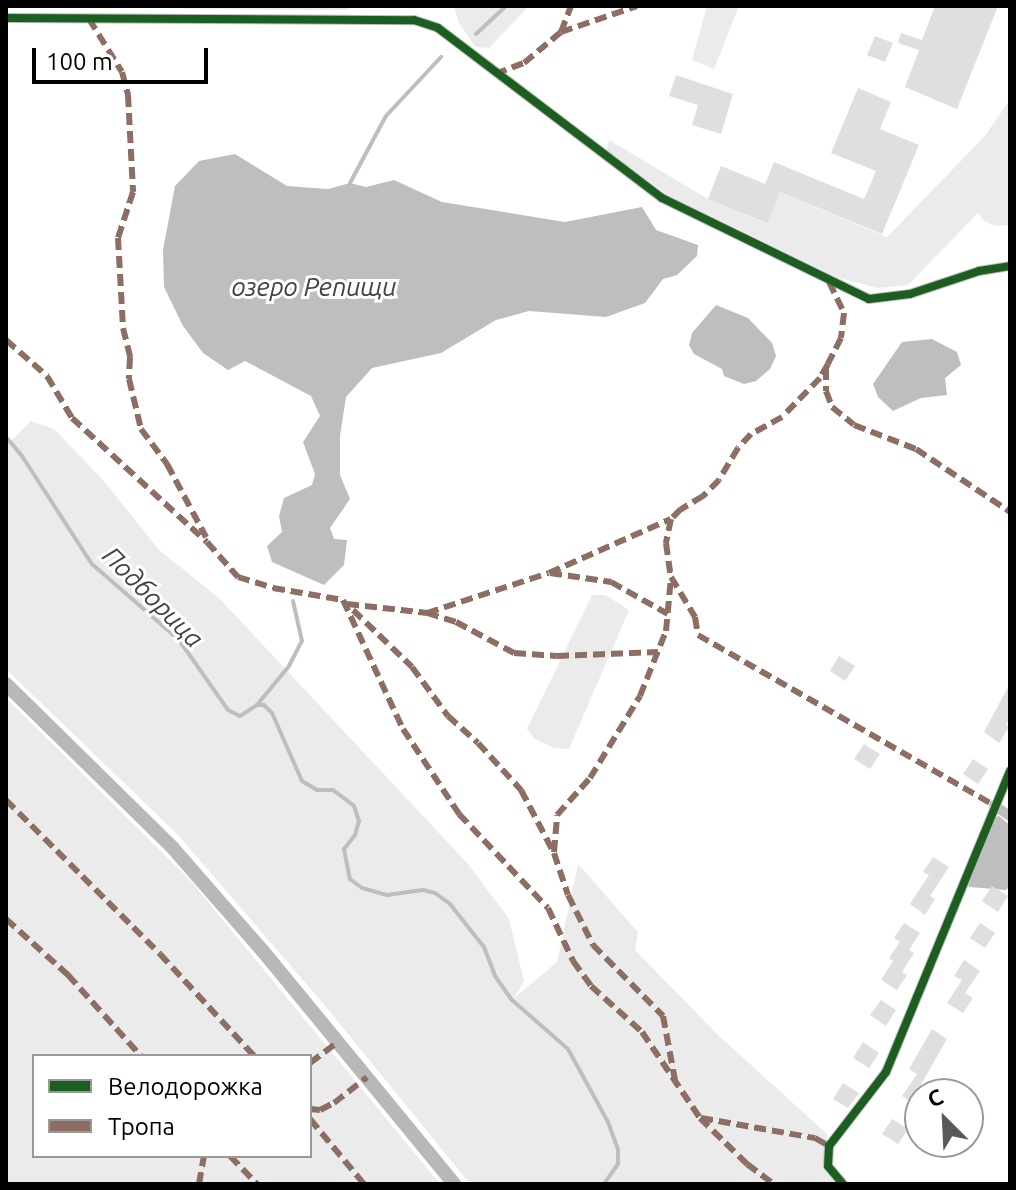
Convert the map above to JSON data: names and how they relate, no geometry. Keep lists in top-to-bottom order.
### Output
{
  "water": ["озеро Репищи", "Подборица"],
  "legend": ["Велодорожка", "Тропа"],
  "scale_bar": "100 m",
  "north": "top left"
}
